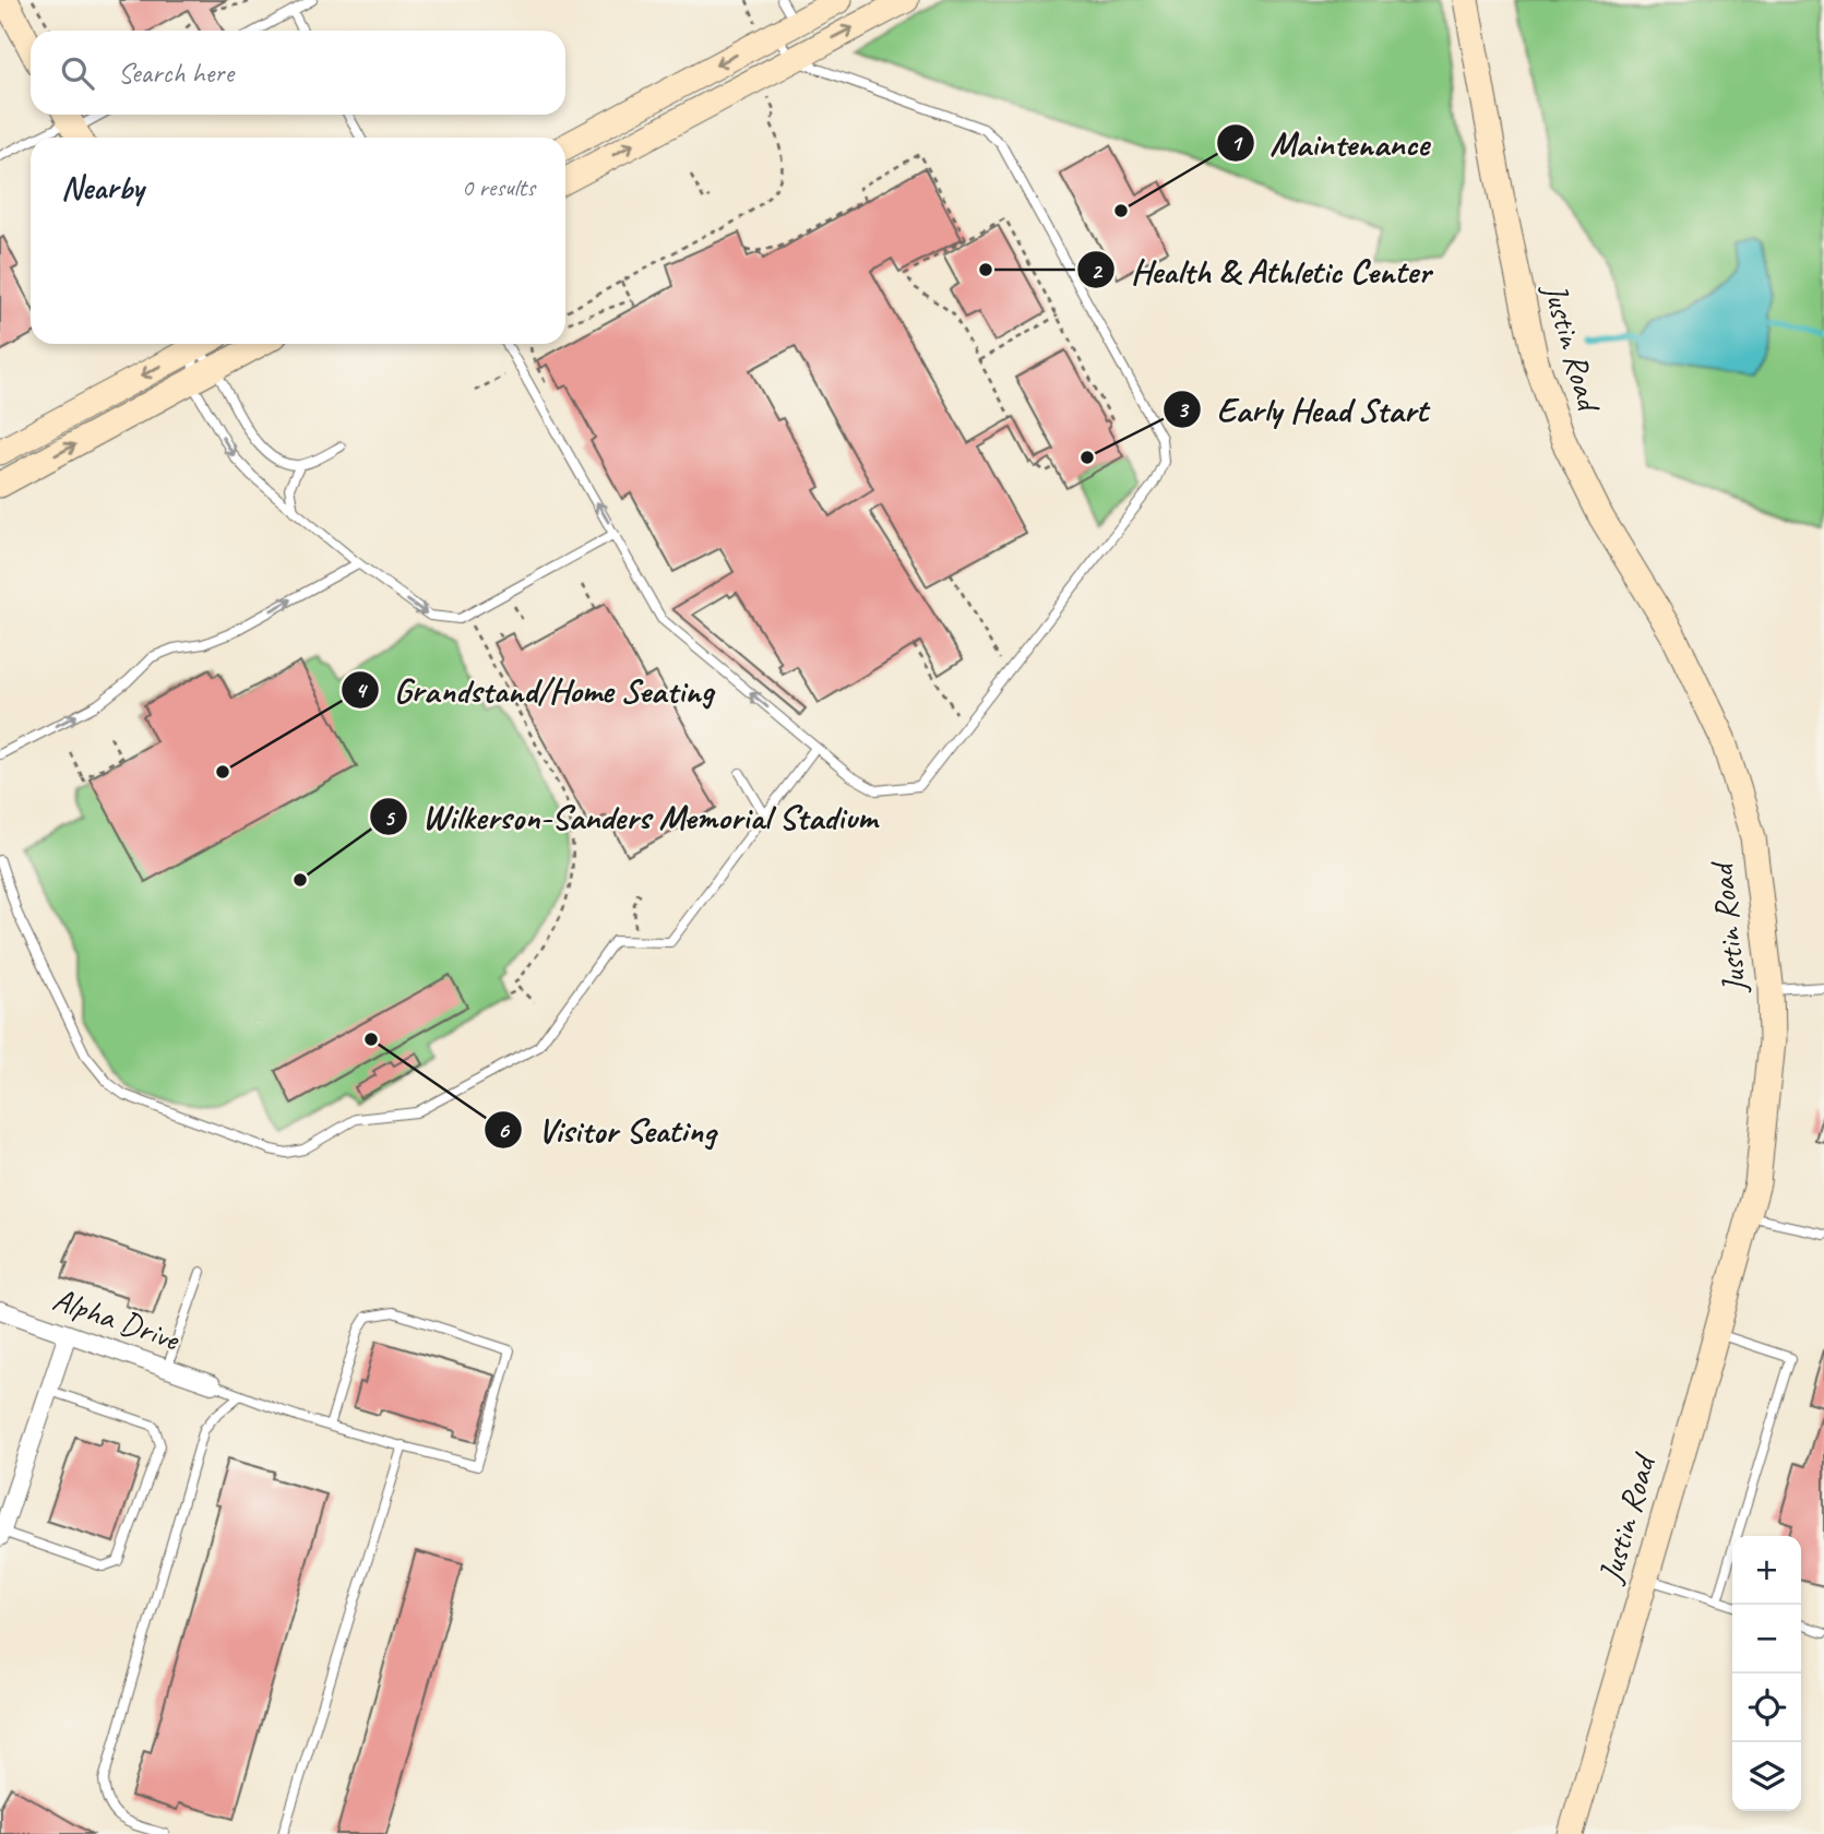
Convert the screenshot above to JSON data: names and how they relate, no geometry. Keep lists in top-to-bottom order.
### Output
{
  "streets": {
    "street": ["Justin Road", "Alpha Drive"]
  },
  "places": [
    "Maintenance",
    "Health & Athletic Center",
    "Early Head Start",
    "Grandstand/Home Seating",
    "Wilkerson-Sanders Memorial Stadium",
    "Visitor Seating"
  ],
  "page": {
    "search": "Search here",
    "heading": ["Nearby", "0 results"],
    "map_buttons": ["+", "−"]
  }
}
